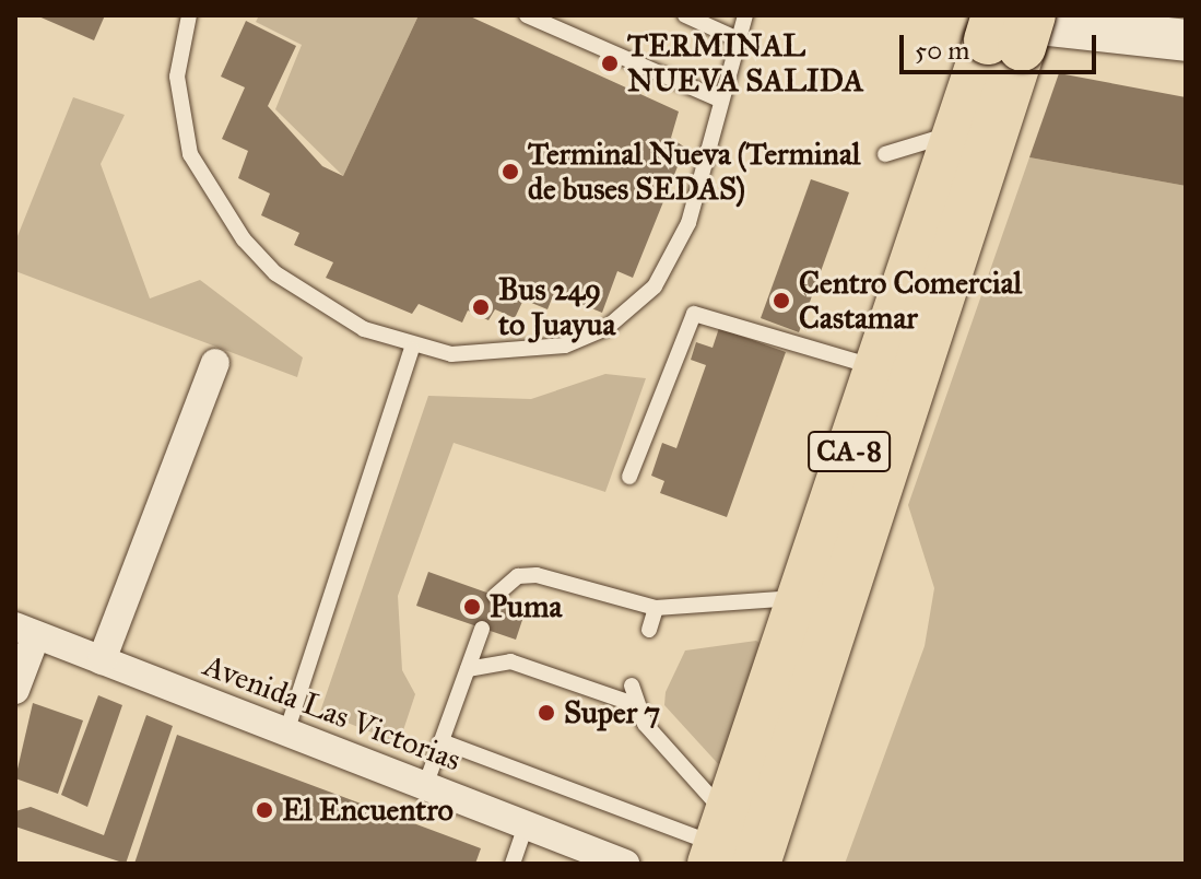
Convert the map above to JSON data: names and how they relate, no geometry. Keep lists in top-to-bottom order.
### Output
{
  "streets": {
    "highway": ["CA-8"],
    "street": ["Avenida Las Victorias"]
  },
  "places": [
    "TERMINAL NUEVA SALIDA",
    "Terminal Nueva (Terminal de buses SEDAS)",
    "Centro Comercial Castamar",
    "Bus 249 to Juayua",
    "Puma",
    "Super 7",
    "El Encuentro"
  ],
  "scale_bar": "50 m"
}
